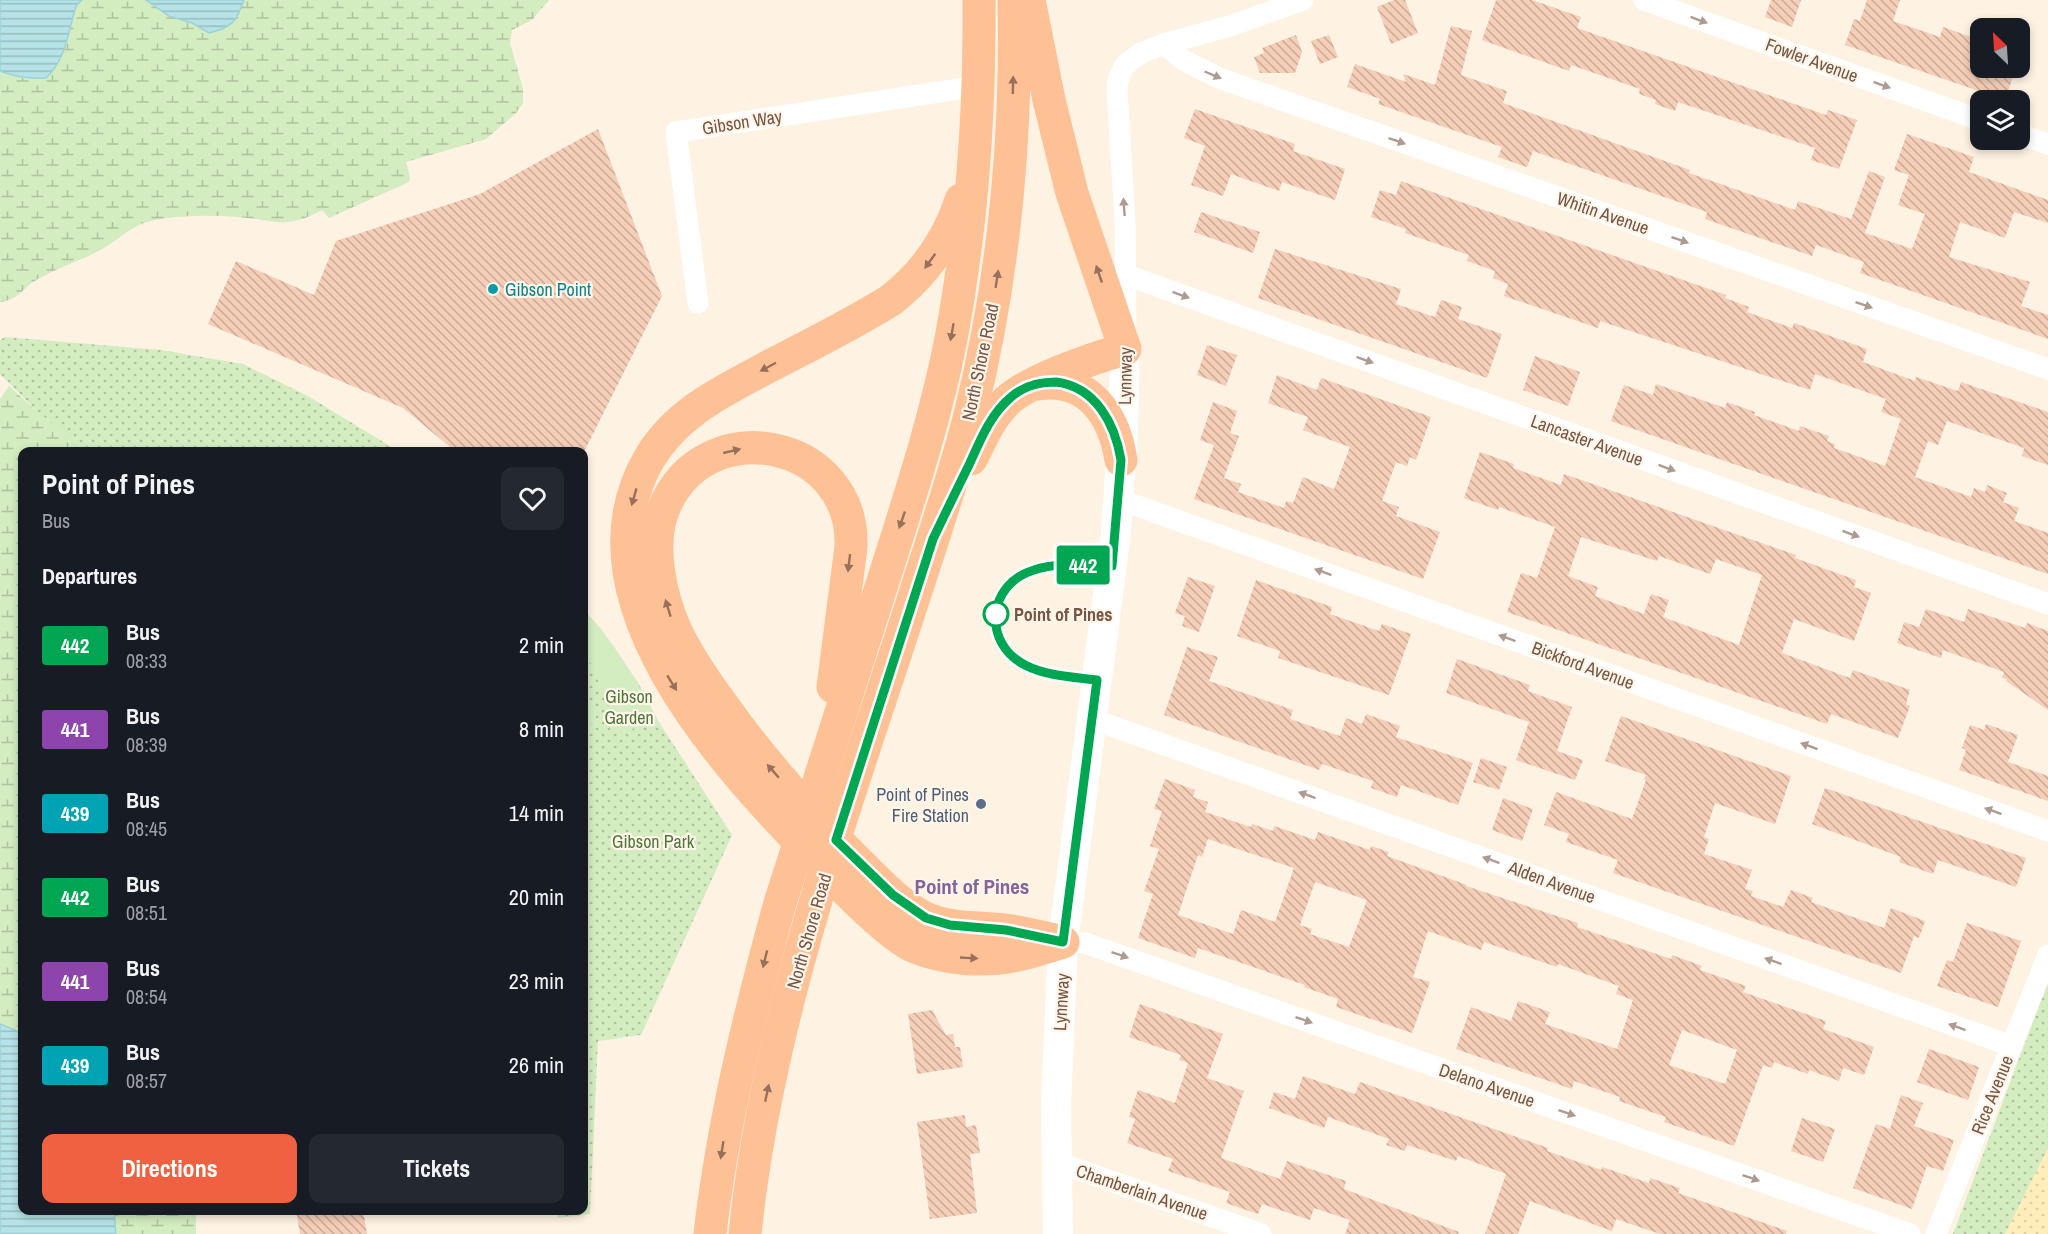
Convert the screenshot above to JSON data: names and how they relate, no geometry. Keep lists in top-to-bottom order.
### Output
{
  "streets": {
    "highway": ["North Shore Road"],
    "main road": ["Lynnway"],
    "street": [
      "Fowler Avenue",
      "Gibson Way",
      "Whitin Avenue",
      "Lancaster Avenue",
      "Bickford Avenue",
      "Alden Avenue",
      "Delano Avenue",
      "Rice Avenue",
      "Chamberlain Avenue"
    ]
  },
  "crossings": [
    ["Gibson Way", "North Shore Road"],
    ["Whitin Avenue", "Lynnway"],
    ["Lynnway", "Lancaster Avenue"],
    ["Lynnway", "Bickford Avenue"],
    ["Lynnway", "Alden Avenue"],
    ["Lynnway", "Delano Avenue"],
    ["Lynnway", "Chamberlain Avenue"],
    ["Alden Avenue", "Rice Avenue"]
  ],
  "one_way": [
    "Fowler Avenue",
    "Whitin Avenue",
    "Lancaster Avenue",
    "Bickford Avenue",
    "Alden Avenue",
    "Delano Avenue"
  ],
  "districts": ["Point of Pines"],
  "parks": ["Gibson Garden", "Gibson Park"],
  "places": ["Gibson Point", "Point of Pines", "Point of Pines Fire Station"],
  "lines": ["bus line 442"],
  "north": "top left",
  "page": {
    "on_map": "442",
    "heading": [
      ["Point of Pines", "Bus"],
      "Departures"
    ],
    "list": [
      {
        "mark": "442",
        "name": "Bus",
        "note": "08:33",
        "value": "2 min"
      },
      {
        "mark": "441",
        "name": "Bus",
        "note": "08:39",
        "value": "8 min"
      },
      {
        "mark": "439",
        "name": "Bus",
        "note": "08:45",
        "value": "14 min"
      },
      {
        "mark": "442",
        "name": "Bus",
        "note": "08:51",
        "value": "20 min"
      },
      {
        "mark": "441",
        "name": "Bus",
        "note": "08:54",
        "value": "23 min"
      },
      {
        "mark": "439",
        "name": "Bus",
        "note": "08:57",
        "value": "26 min"
      }
    ],
    "buttons": ["Directions", "Tickets"]
  }
}
